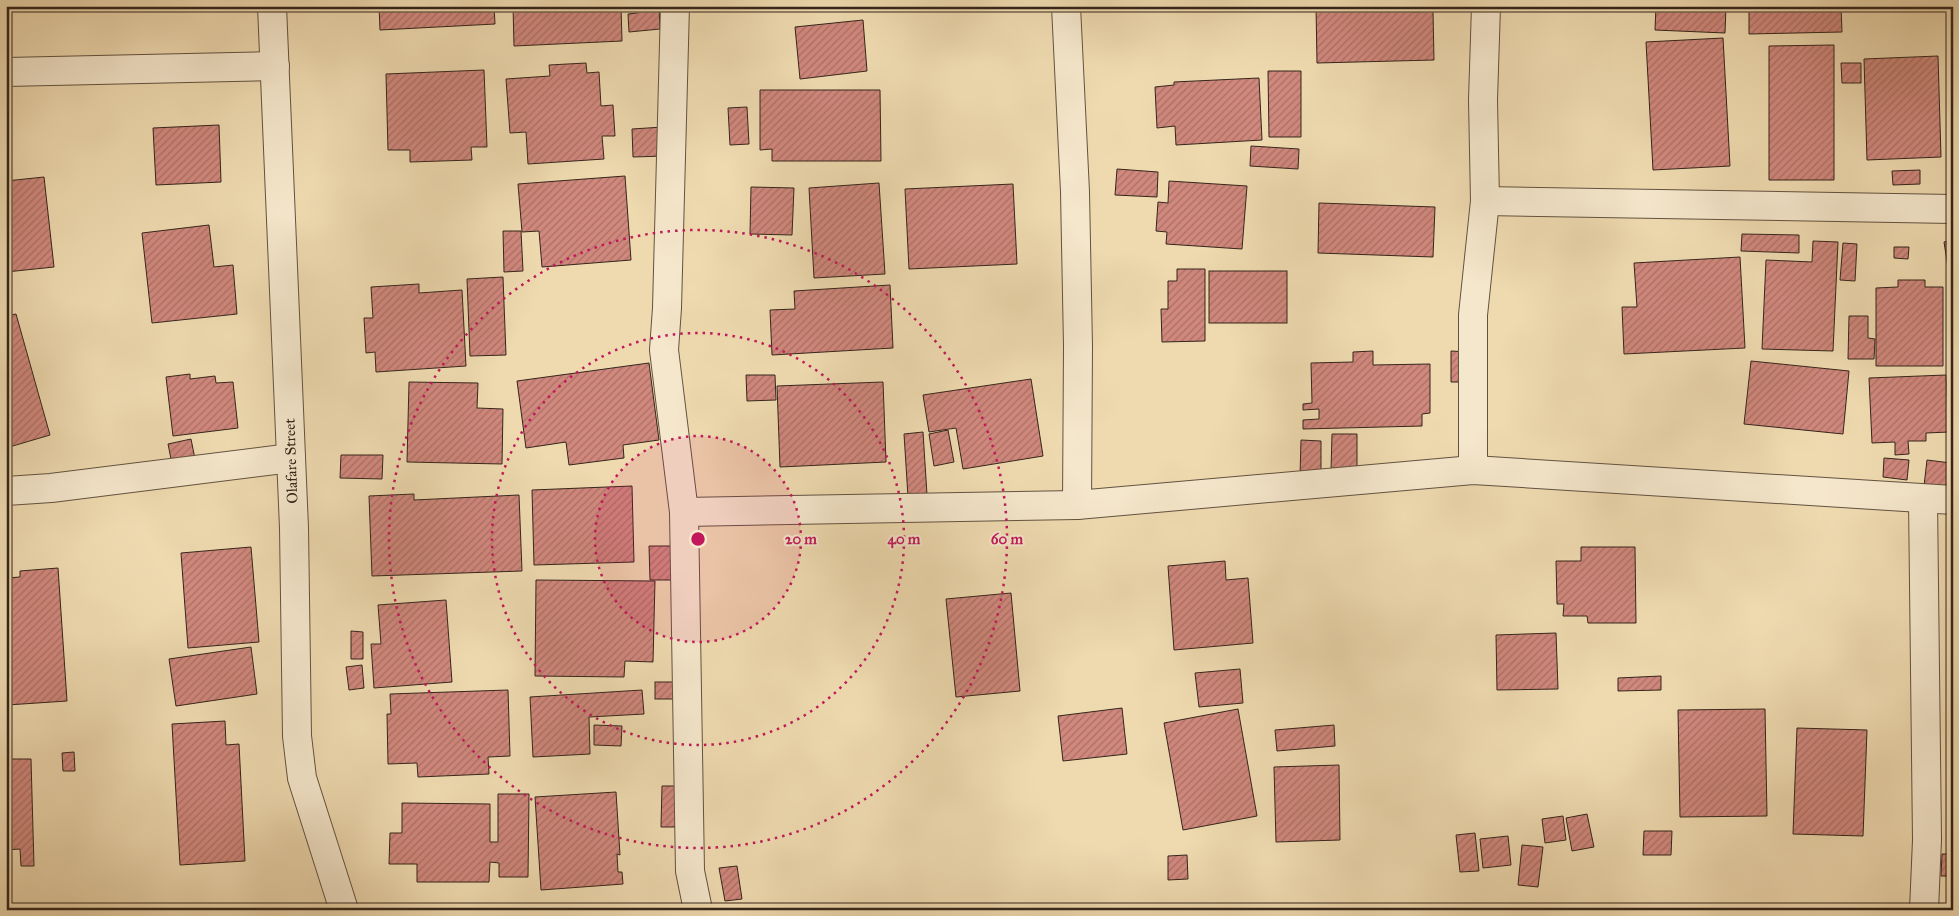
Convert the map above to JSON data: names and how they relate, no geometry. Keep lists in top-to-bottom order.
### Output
{
  "streets": {
    "street": ["Olafare Street"]
  },
  "rings": ["20 m", "40 m", "60 m"]
}
